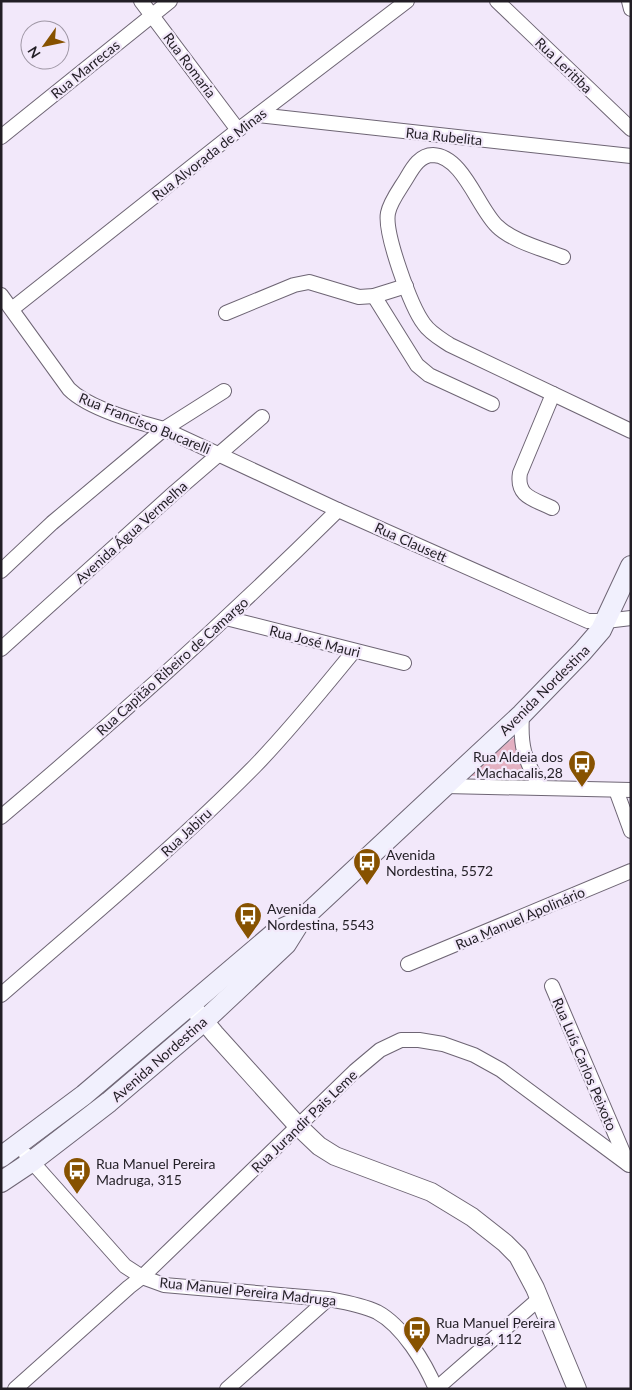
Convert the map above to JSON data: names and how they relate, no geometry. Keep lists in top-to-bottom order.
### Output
{
  "streets": {
    "main road": ["Avenida Nordestina"],
    "street": [
      "Rua Romaria",
      "Rua Leritiba",
      "Rua Marrecas",
      "Rua Rubelita",
      "Rua Alvorada de Minas",
      "Rua Francisco Bucarelli",
      "Avenida Água Vermelha",
      "Rua Clausett",
      "Rua José Mauri",
      "Rua Capitão Ribeiro de Camargo",
      "Rua Jabiru",
      "Rua Manuel Apolinário",
      "Rua Luís Carlos Peixoto",
      "Rua Jurandir Pais Leme",
      "Rua Manuel Pereira Madruga"
    ]
  },
  "crossings": [
    ["Rua Romaria", "Rua Marrecas"],
    ["Rua Romaria", "Rua Alvorada de Minas"],
    ["Rua Rubelita", "Rua Alvorada de Minas"],
    ["Rua Alvorada de Minas", "Rua Francisco Bucarelli"],
    ["Rua Francisco Bucarelli", "Avenida Água Vermelha"],
    ["Rua Francisco Bucarelli", "Rua Clausett"],
    ["Avenida Água Vermelha", "Rua Clausett"],
    ["Rua Clausett", "Rua Capitão Ribeiro de Camargo"],
    ["Rua Clausett", "Avenida Nordestina"],
    ["Rua José Mauri", "Rua Capitão Ribeiro de Camargo"],
    ["Rua José Mauri", "Rua Jabiru"],
    ["Avenida Nordestina", "Rua Manuel Pereira Madruga"],
    ["Rua Luís Carlos Peixoto", "Rua Jurandir Pais Leme"],
    ["Rua Jurandir Pais Leme", "Rua Manuel Pereira Madruga"]
  ],
  "places": {
    "bus stop": [
      "Rua Aldeia dos Machacalis,28",
      "Avenida Nordestina, 5572",
      "Avenida Nordestina, 5543",
      "Rua Manuel Pereira Madruga, 315",
      "Rua Manuel Pereira Madruga, 112"
    ]
  },
  "north": "bottom left"
}
